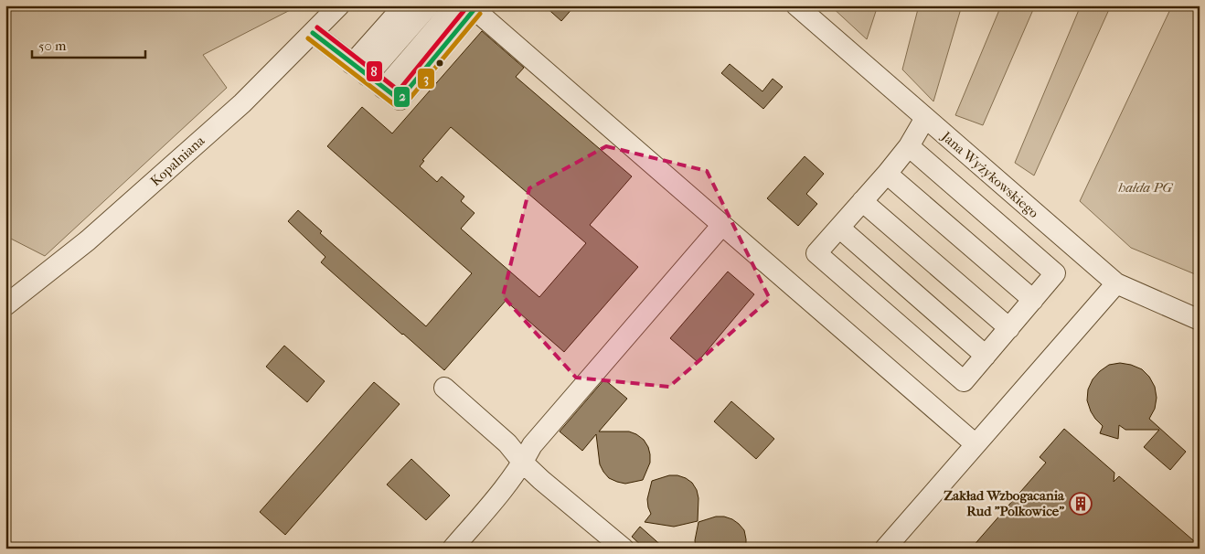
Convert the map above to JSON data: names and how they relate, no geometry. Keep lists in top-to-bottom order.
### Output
{
  "streets": {
    "street": ["Kopalniana", "Jana Wyżykowskiego"]
  },
  "parks": ["hałda PG"],
  "places": {
    "building": ["Zakład Wzbogacania Rud \"Polkowice\""]
  },
  "lines": ["transit line 8", "transit line 2", "transit line 3"],
  "scale_bar": "50 m"
}
